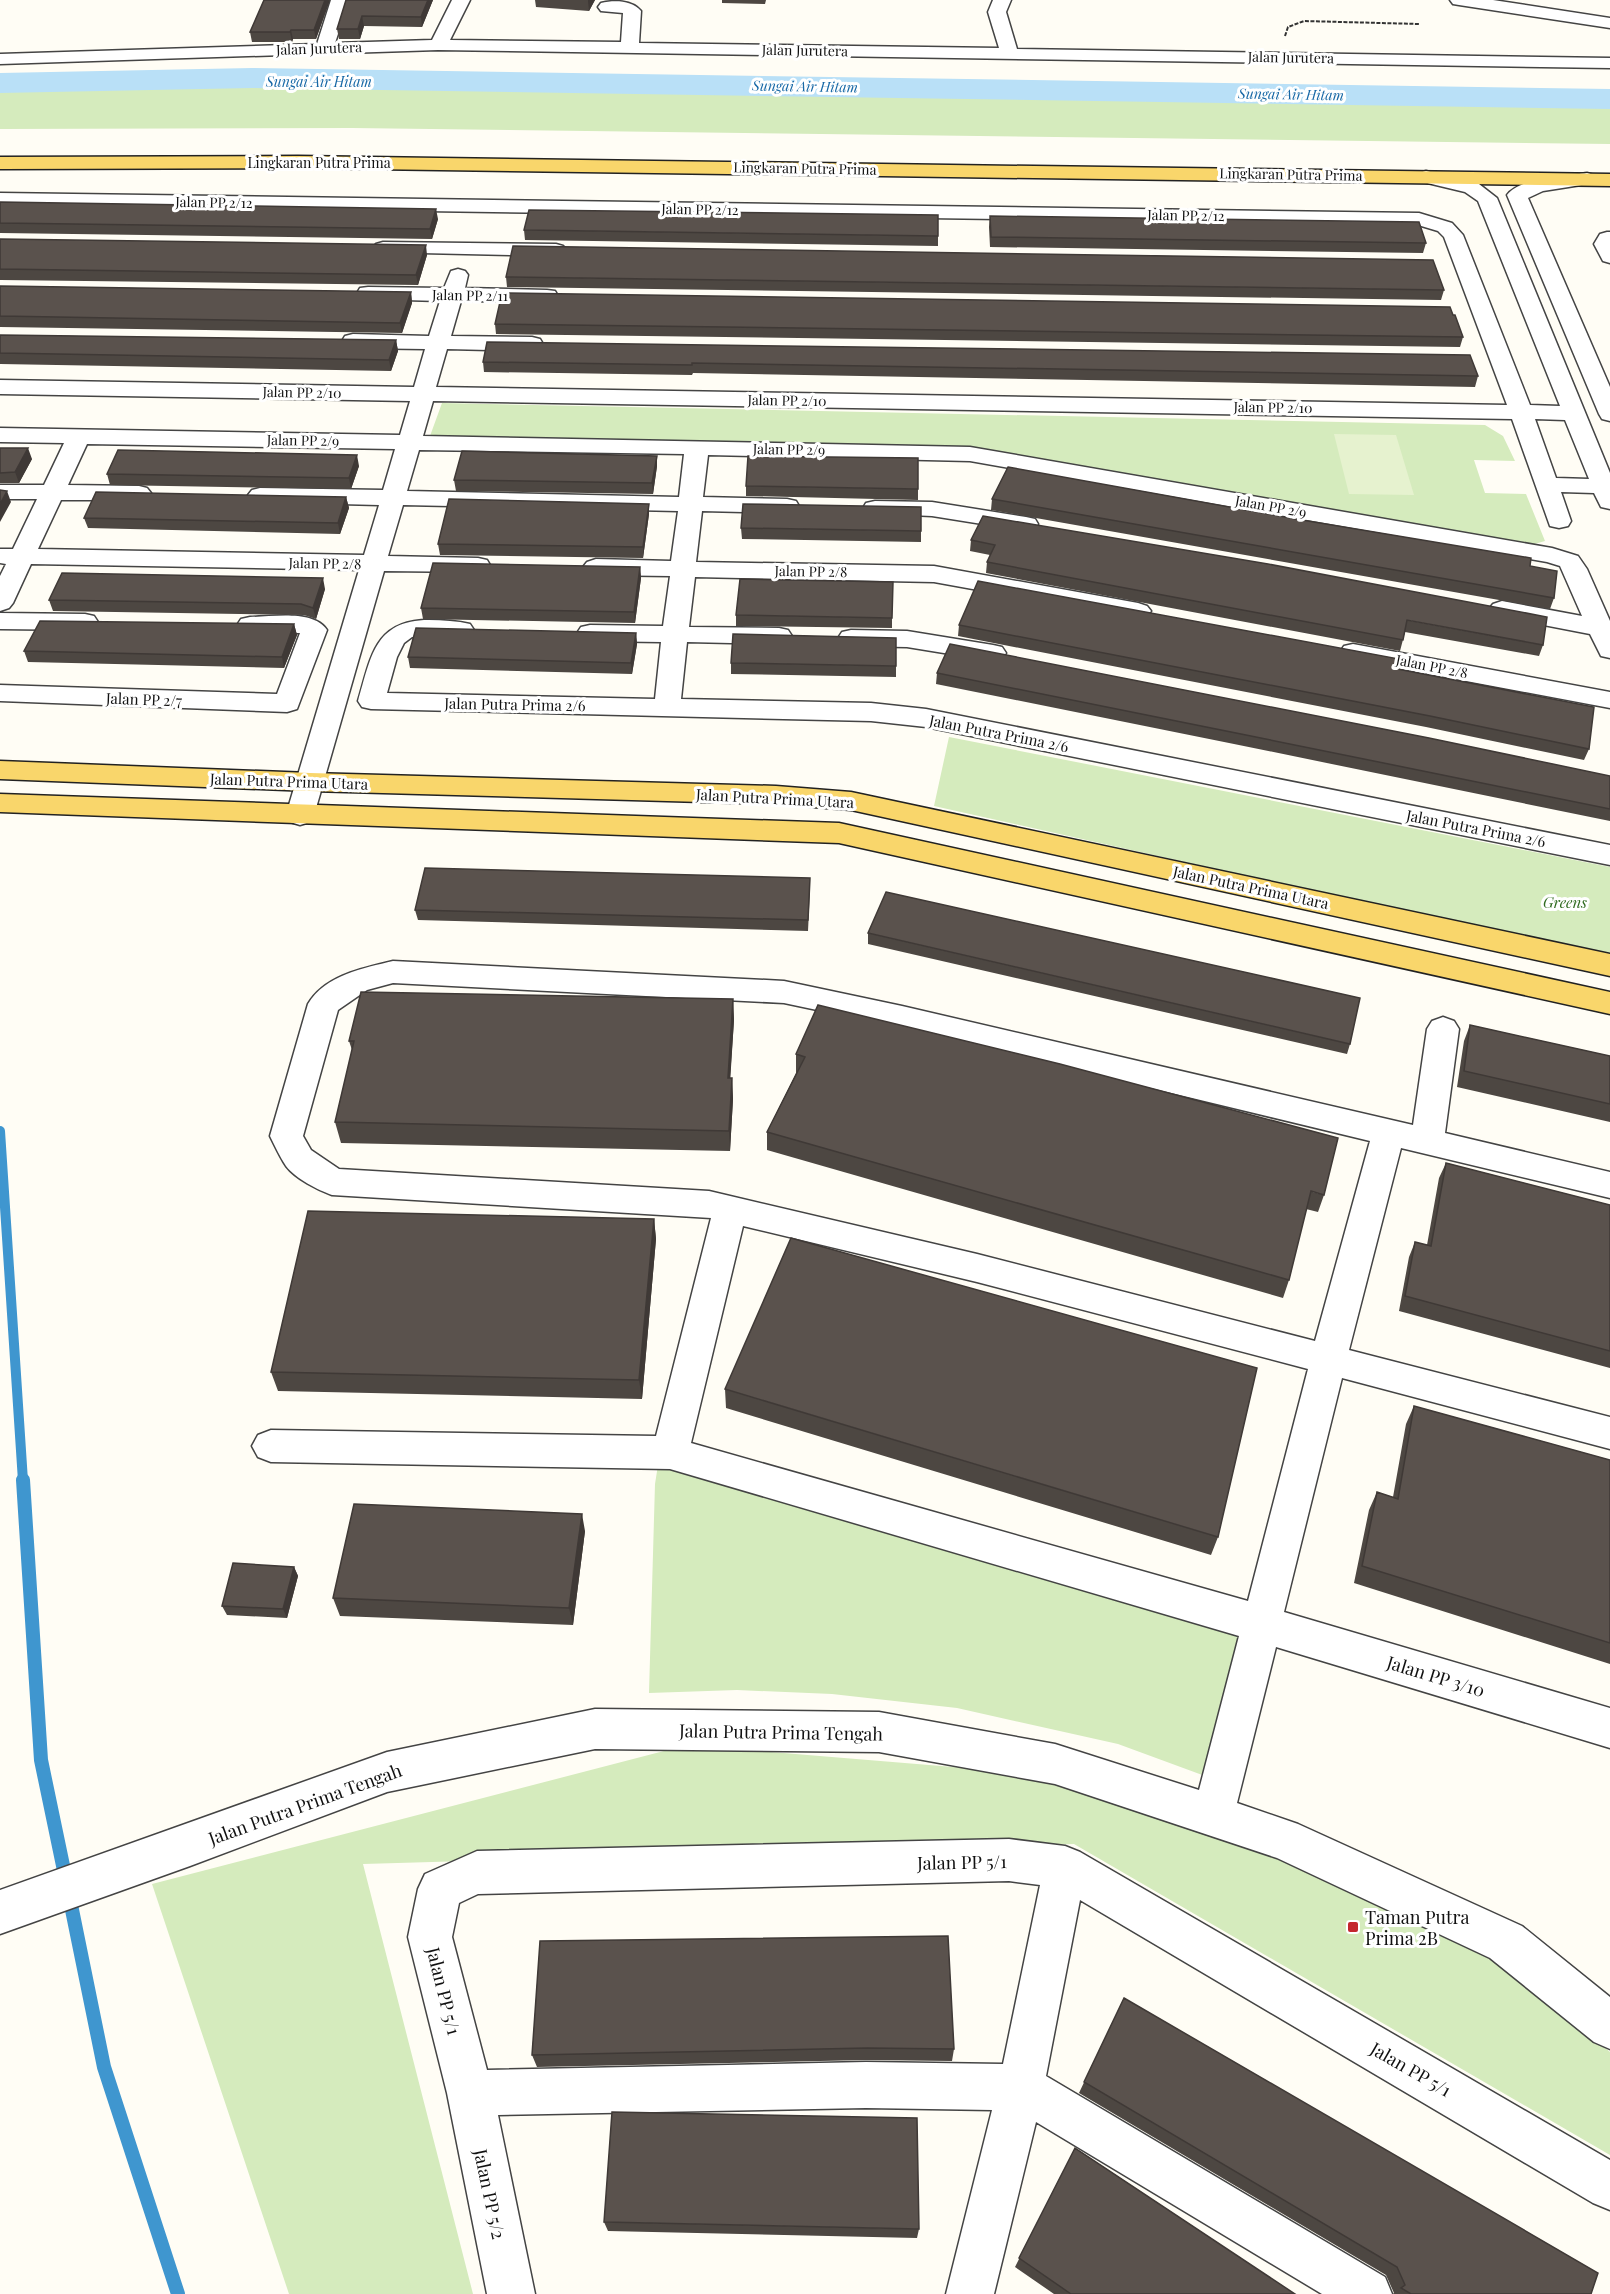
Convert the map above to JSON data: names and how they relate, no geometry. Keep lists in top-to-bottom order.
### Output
{
  "streets": {
    "main road": ["Lingkaran Putra Prima", "Jalan Putra Prima Utara"],
    "street": [
      "Jalan Jurutera",
      "Jalan PP 2/12",
      "Jalan PP 2/11",
      "Jalan PP 2/10",
      "Jalan PP 2/9",
      "Jalan PP 2/8",
      "Jalan PP 2/7",
      "Jalan Putra Prima 2/6",
      "Jalan PP 3/10",
      "Jalan Putra Prima Tengah",
      "Jalan PP 5/1",
      "Jalan PP 5/2"
    ]
  },
  "crossings": [
    ["Jalan PP 5/1", "Jalan PP 5/2"]
  ],
  "water": ["Sungai Air Hitam"],
  "parks": ["Greens"],
  "places": {
    "transit": ["Taman Putra Prima 2B"]
  }
}
